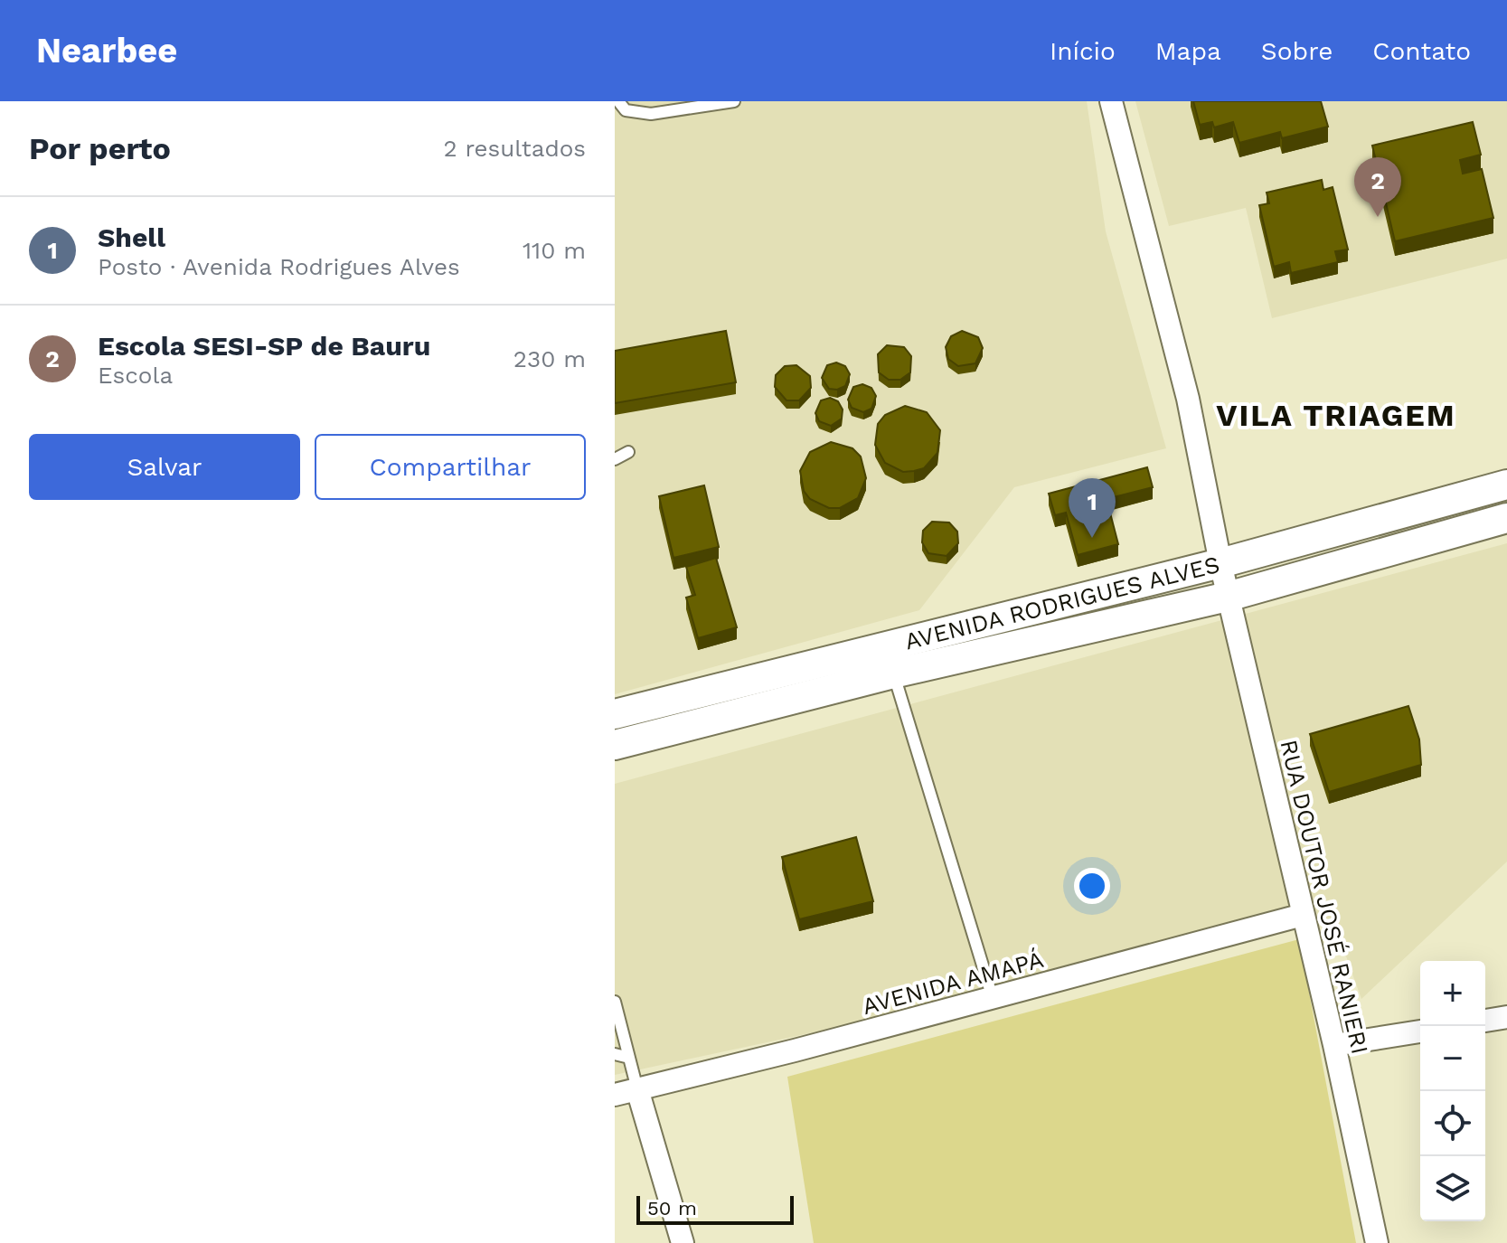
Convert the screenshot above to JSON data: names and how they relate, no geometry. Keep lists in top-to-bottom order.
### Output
{
  "streets": {
    "main road": ["AVENIDA RODRIGUES ALVES"],
    "street": ["RUA DOUTOR JOSÉ RANIERI", "AVENIDA AMAPÁ"]
  },
  "crossings": [
    ["AVENIDA RODRIGUES ALVES", "RUA DOUTOR JOSÉ RANIERI"],
    ["RUA DOUTOR JOSÉ RANIERI", "AVENIDA AMAPÁ"]
  ],
  "districts": ["VILA TRIAGEM"],
  "scale_bar": "50 m",
  "page": {
    "header": "Nearbee",
    "nav": [
      "Início",
      "Mapa",
      "Sobre",
      "Contato"
    ],
    "heading": ["Por perto", "2 resultados"],
    "pins": ["2", "1"],
    "list": [
      {
        "mark": "1",
        "name": "Shell",
        "note": "Posto · Avenida Rodrigues Alves",
        "value": "110 m"
      },
      {
        "mark": "2",
        "name": "Escola SESI-SP de Bauru",
        "note": "Escola",
        "value": "230 m"
      }
    ],
    "buttons": ["Salvar", "Compartilhar"],
    "map_buttons": ["+", "−"],
    "scale": "50 m"
  }
}
